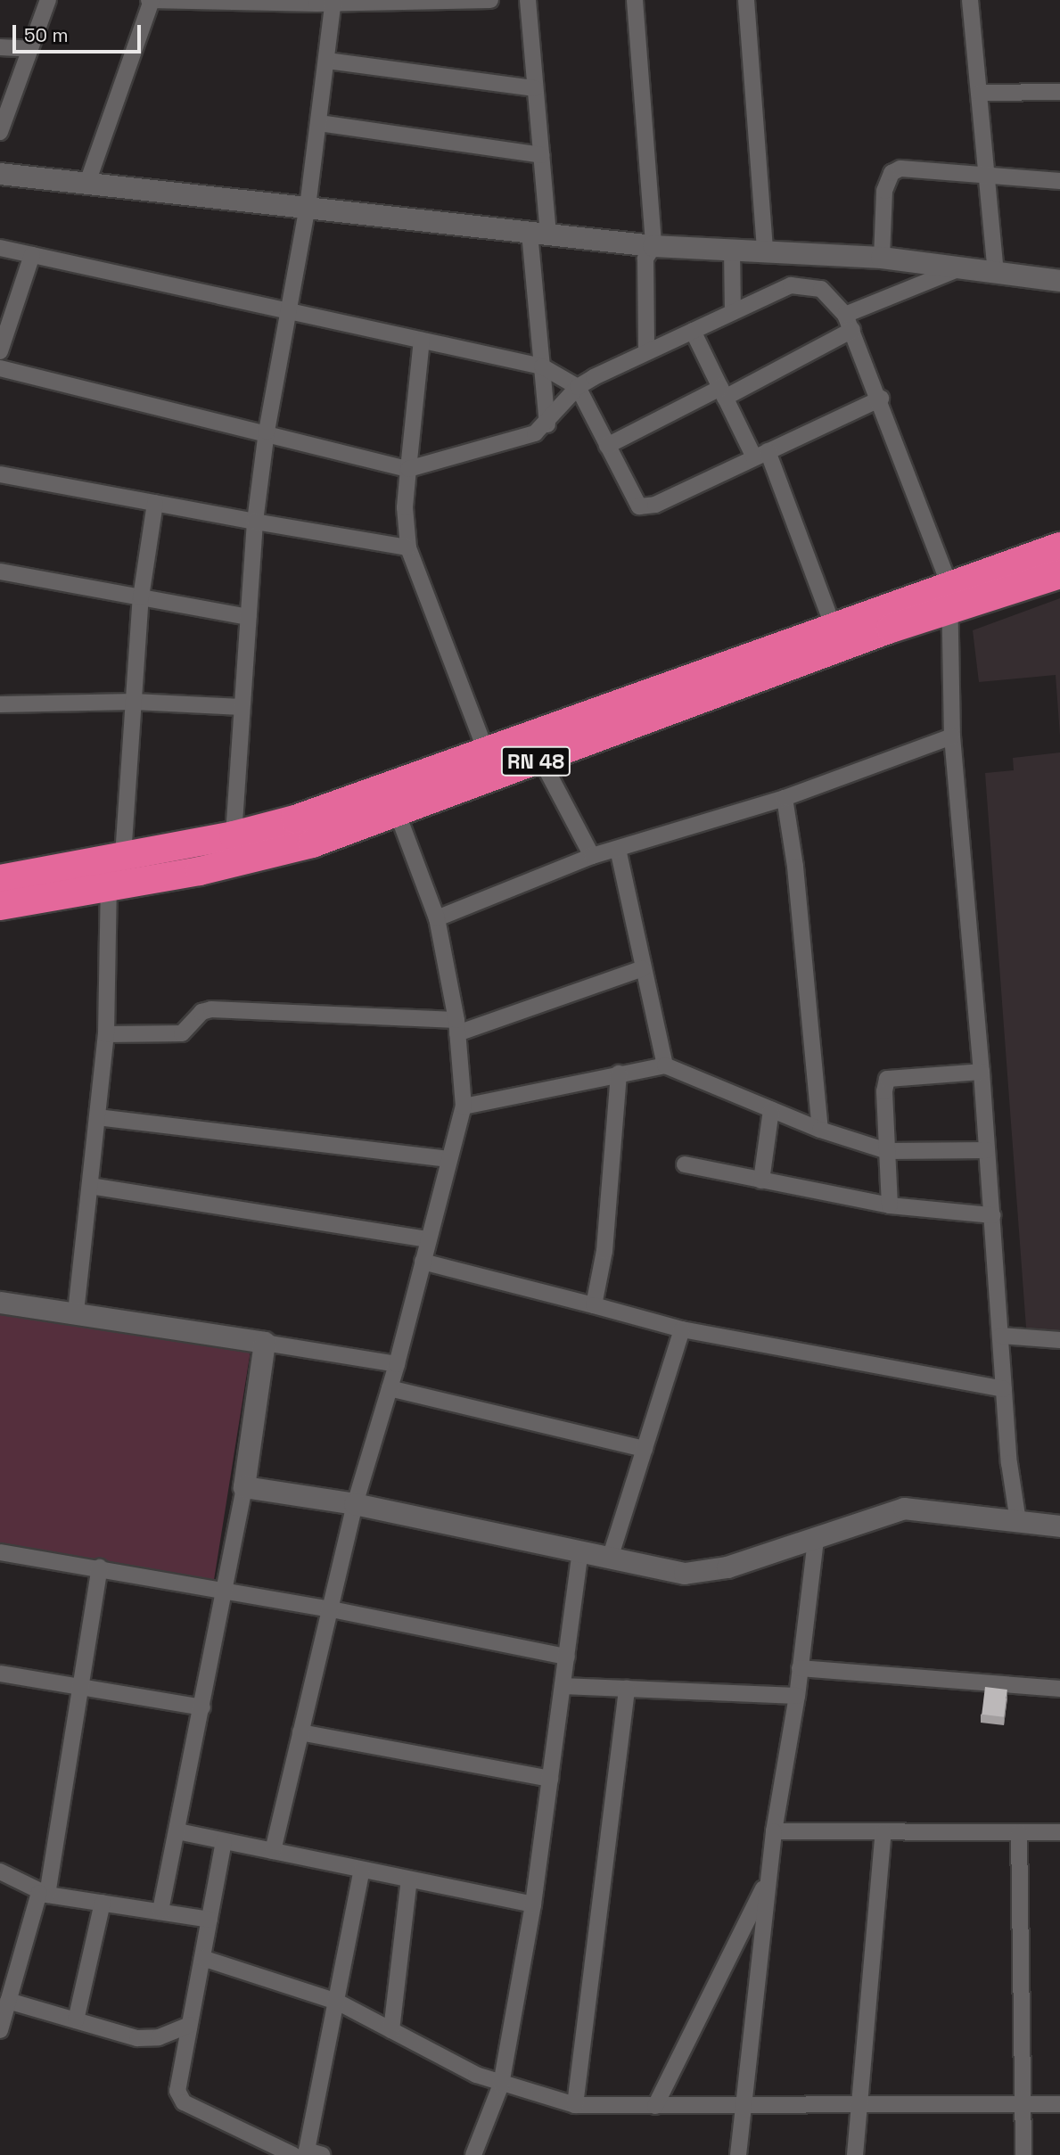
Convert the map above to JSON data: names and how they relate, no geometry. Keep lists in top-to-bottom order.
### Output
{
  "streets": {
    "highway": ["RN 48"]
  },
  "scale_bar": "50 m"
}
